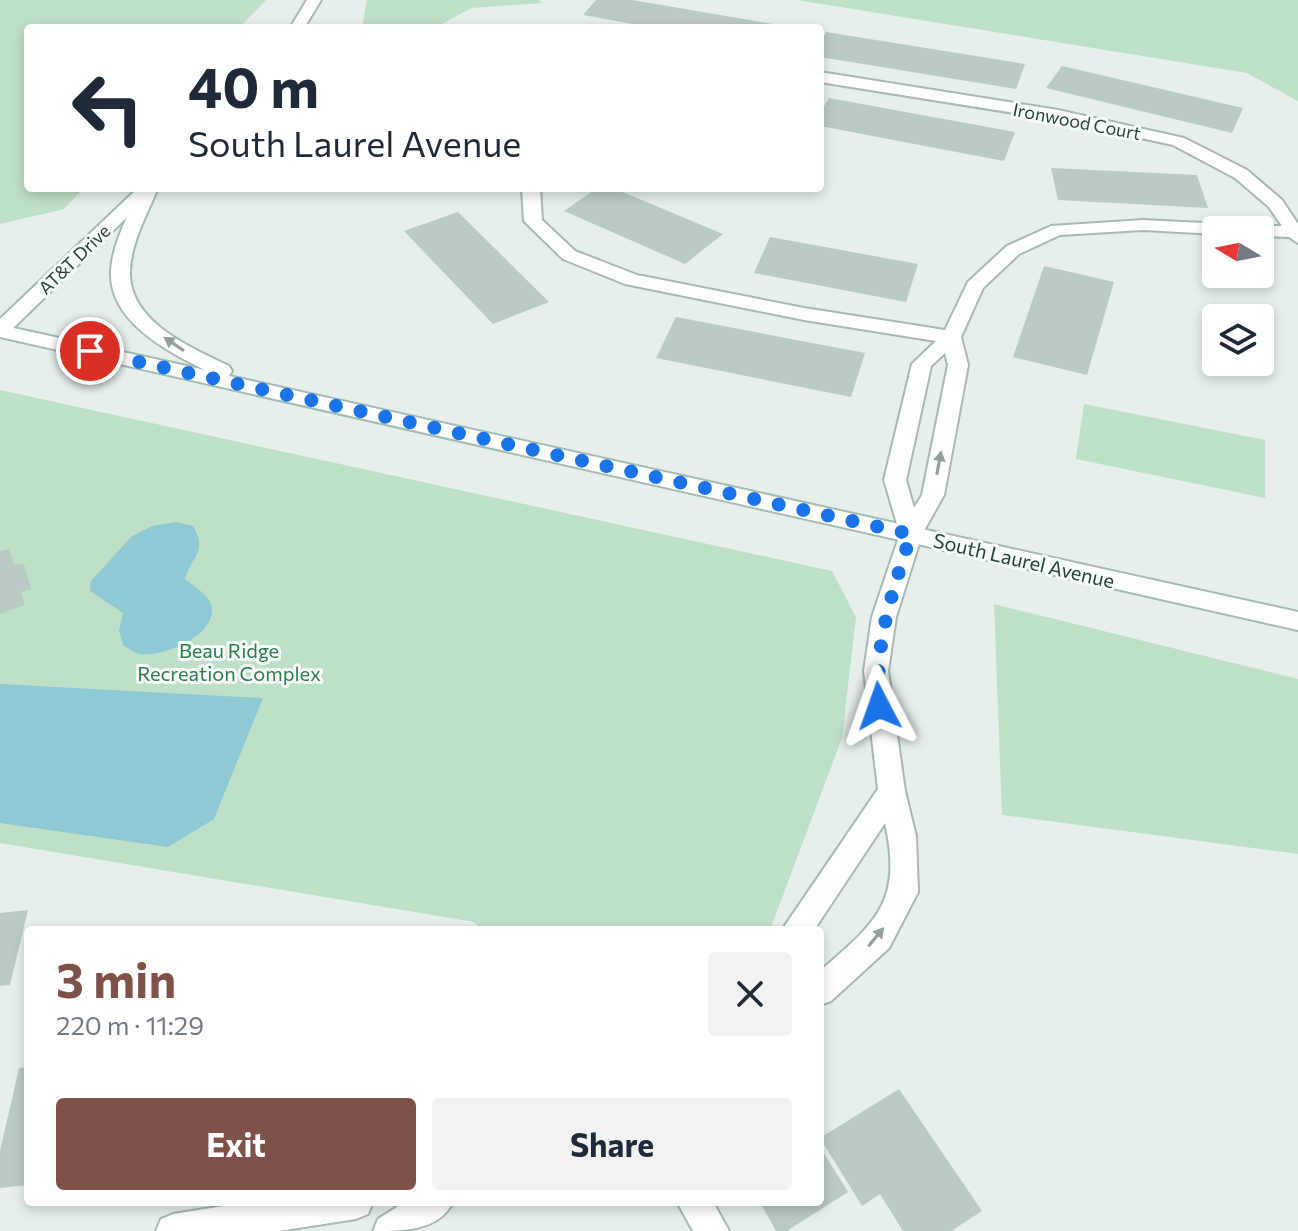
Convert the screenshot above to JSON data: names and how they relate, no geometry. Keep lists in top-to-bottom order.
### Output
{
  "streets": {
    "street": ["Ironwood Court", "AT&T Drive", "South Laurel Avenue"]
  },
  "crossings": [
    ["AT&T Drive", "South Laurel Avenue"]
  ],
  "parks": ["Beau Ridge Recreation Complex"],
  "north": "left",
  "page": {
    "turn": ["40 m", "South Laurel Avenue"],
    "heading": ["3 min", "220 m · 11:29"],
    "buttons": ["Exit", "Share"]
  }
}
